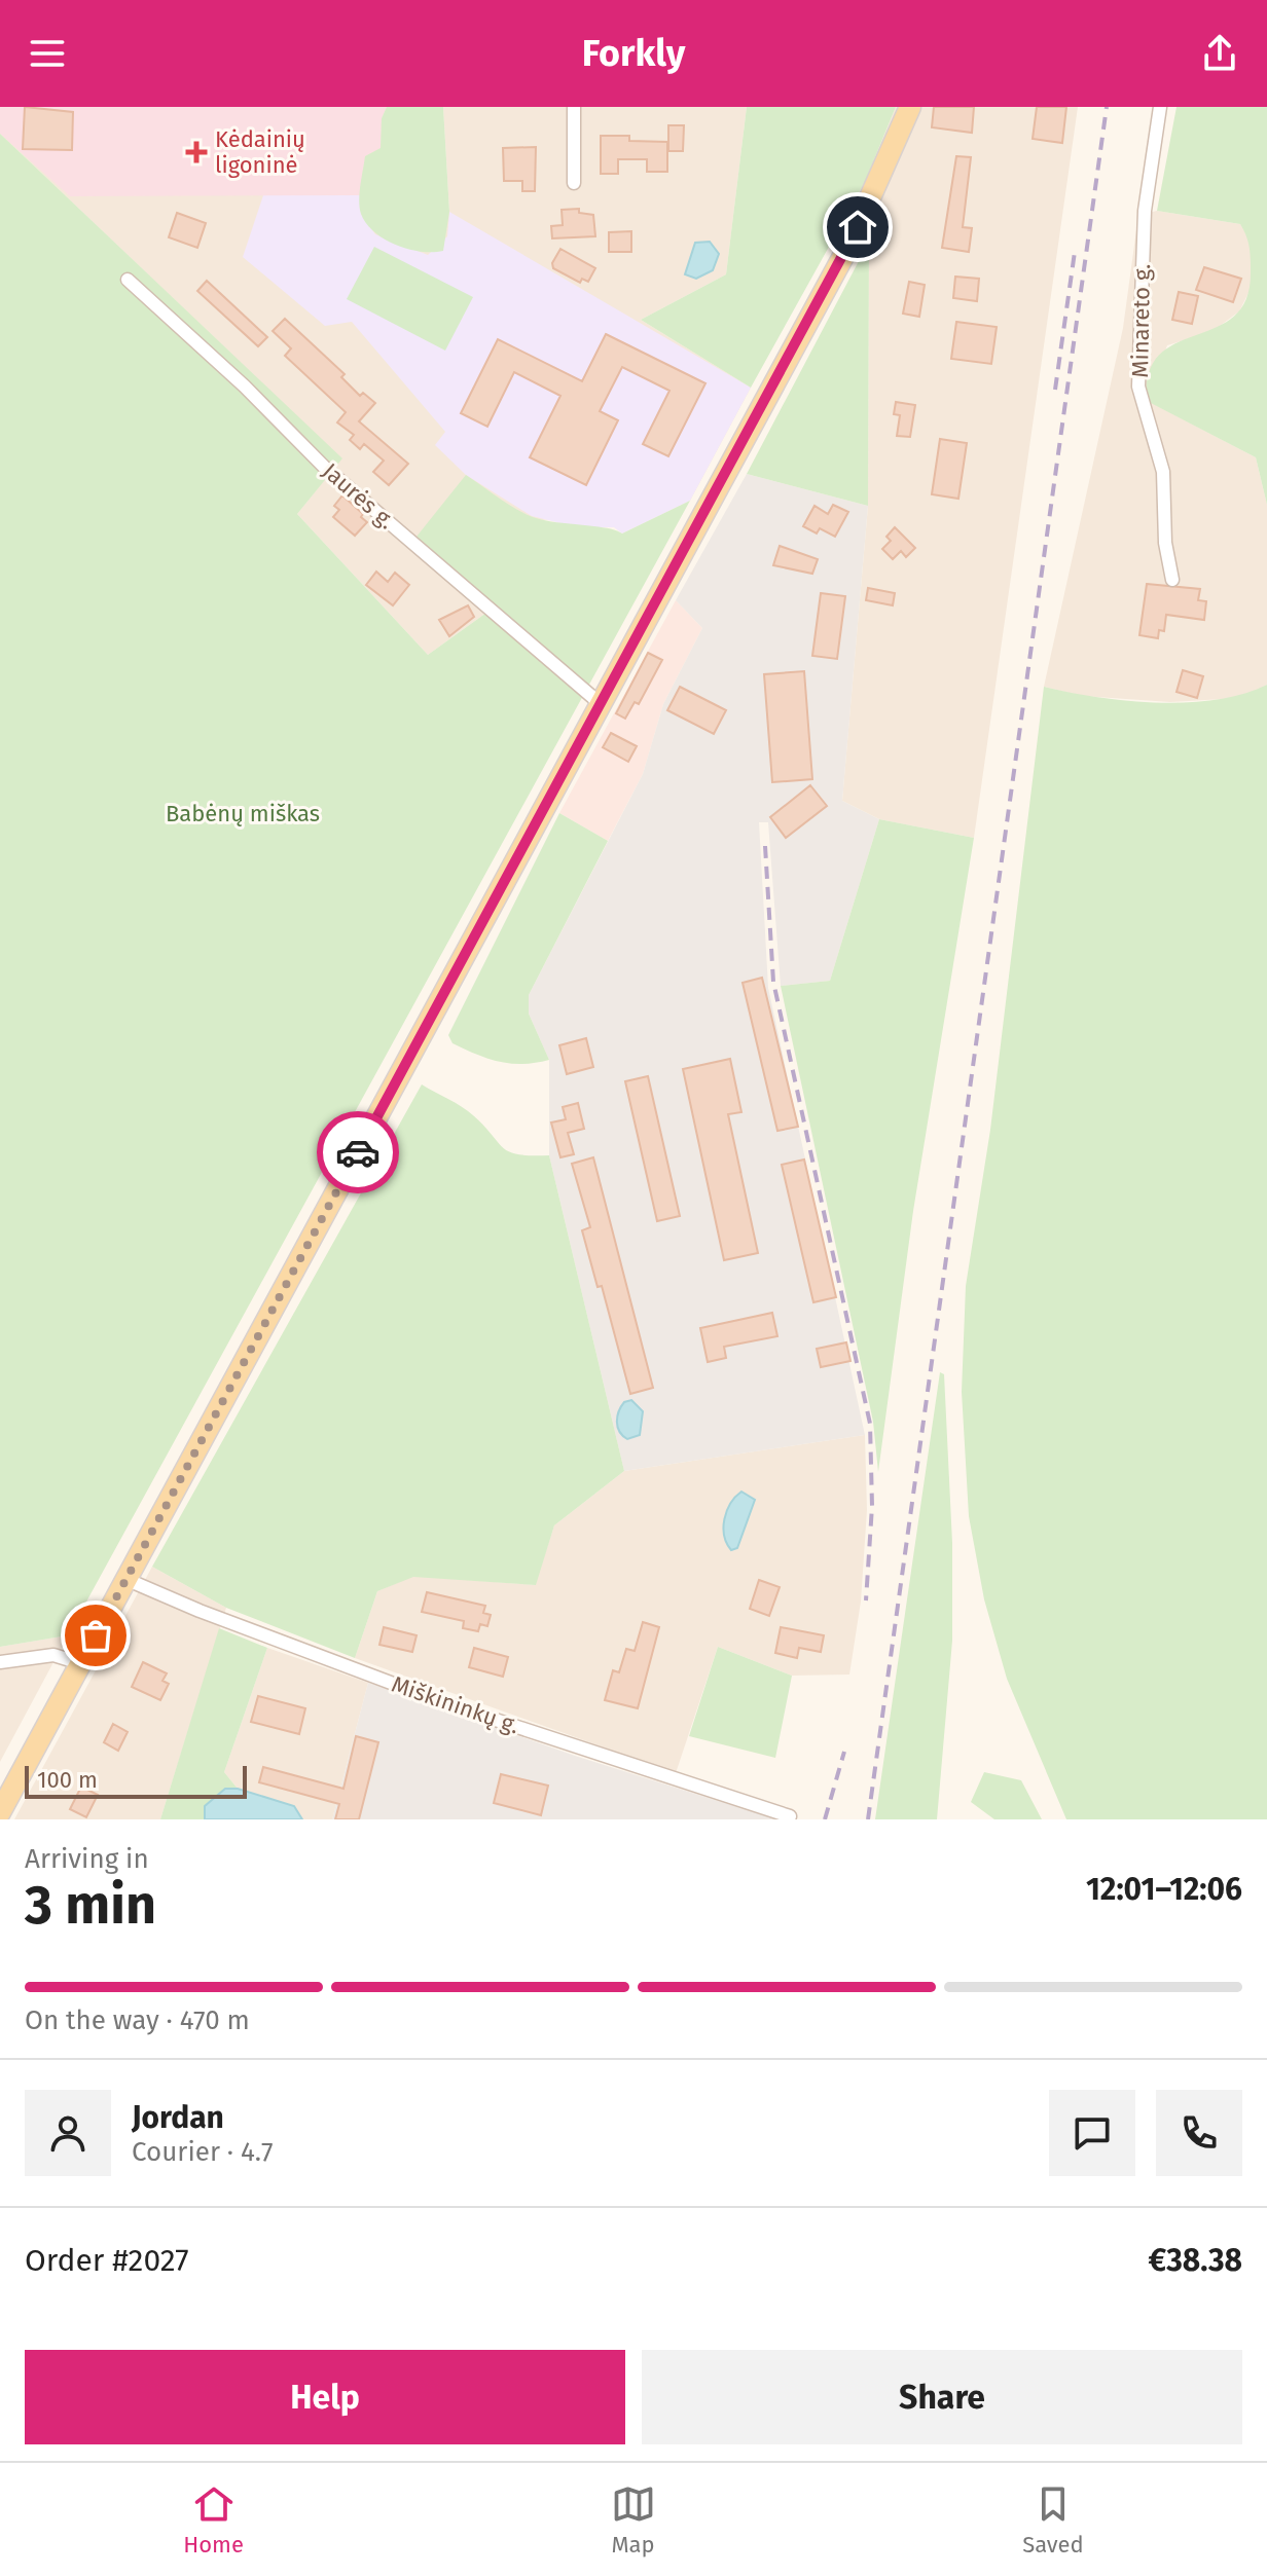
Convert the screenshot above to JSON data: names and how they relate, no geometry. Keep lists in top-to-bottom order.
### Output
{
  "streets": {
    "street": ["Minareto g.", "Jaurės g.", "Miškininkų g."]
  },
  "parks": ["Babėnų miškas"],
  "places": {
    "health": ["Kėdainių ligoninė"]
  },
  "scale_bar": "100 m",
  "page": {
    "header": "Forkly",
    "scale": "100 m",
    "heading": ["3 min", "Arriving in", "12:01–12:06"],
    "panel": [
      "Jordan",
      "Courier · 4.7",
      "Order #2027",
      "€38.38"
    ],
    "bar": "On the way · 470 m",
    "buttons": ["Help", "Share"],
    "tabs": ["Home", "Map", "Saved"]
  }
}
